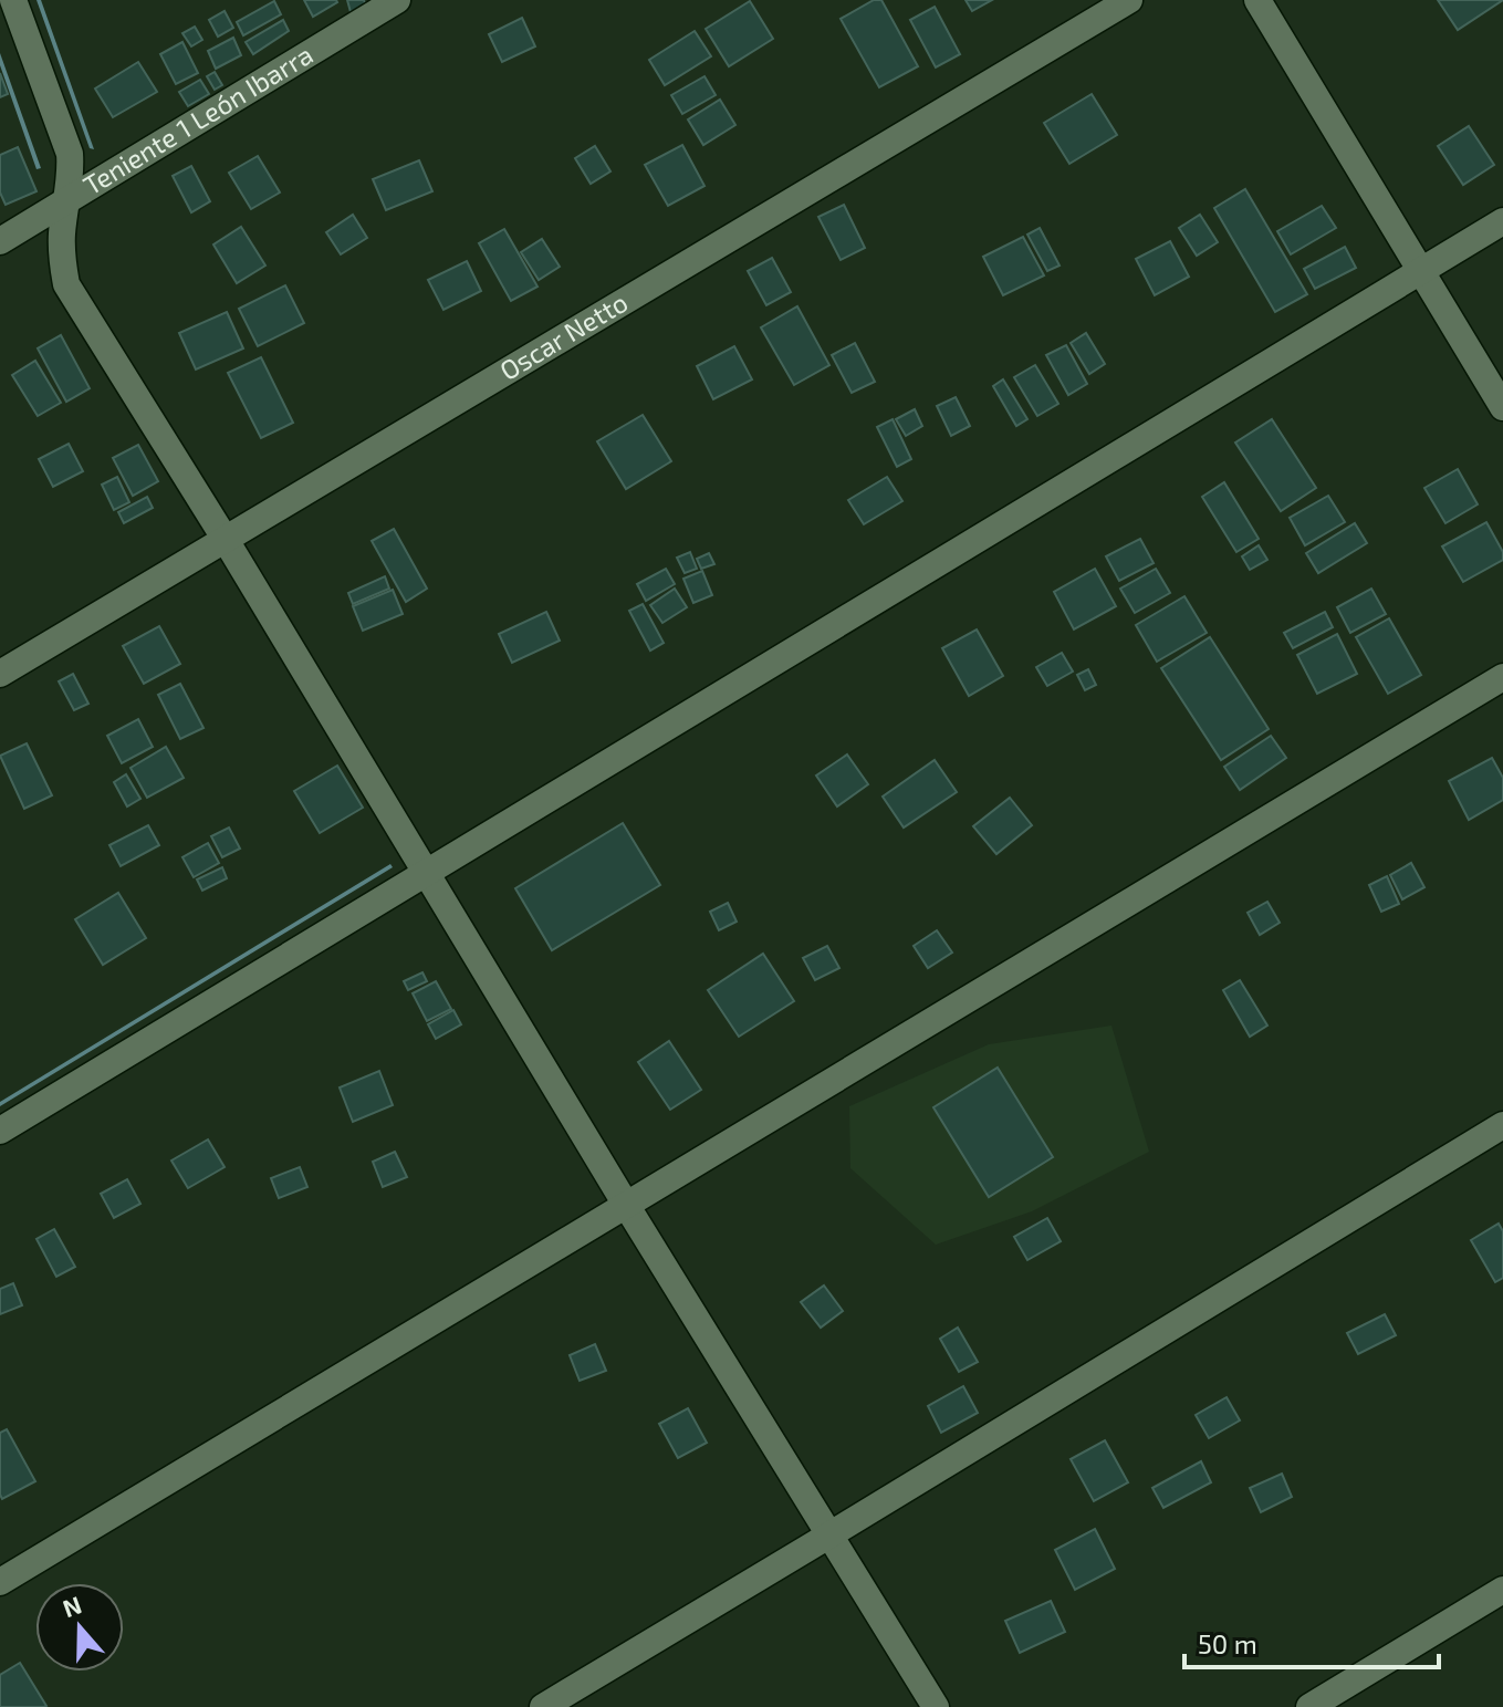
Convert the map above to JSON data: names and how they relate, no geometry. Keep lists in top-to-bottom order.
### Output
{
  "streets": {
    "street": ["Teniente 1 León Ibarra", "Oscar Netto"]
  },
  "scale_bar": "50 m",
  "north": "top"
}
